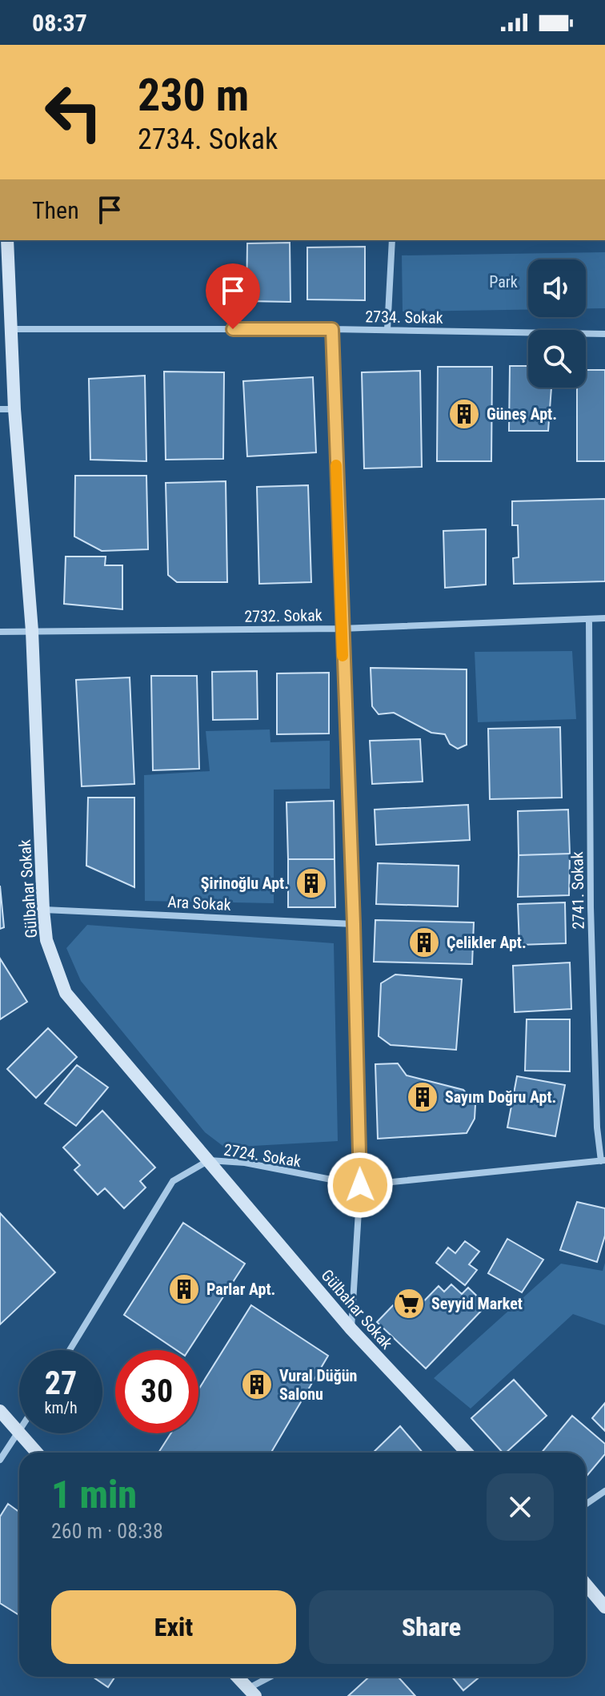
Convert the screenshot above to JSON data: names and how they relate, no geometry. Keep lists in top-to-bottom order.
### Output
{
  "streets": {
    "street": [
      "2734. Sokak",
      "2732. Sokak",
      "Gülbahar Sokak",
      "2741. Sokak",
      "Ara Sokak",
      "2724. Sokak"
    ]
  },
  "crossings": [
    ["2734. Sokak", "Gülbahar Sokak"],
    ["2732. Sokak", "Gülbahar Sokak"],
    ["2732. Sokak", "2741. Sokak"],
    ["Gülbahar Sokak", "Ara Sokak"],
    ["Gülbahar Sokak", "2724. Sokak"],
    ["2741. Sokak", "2724. Sokak"]
  ],
  "parks": ["Park"],
  "places": {
    "building": [
      "Güneş Apt.",
      "Şirinoğlu Apt.",
      "Çelikler Apt.",
      "Sayım Doğru Apt.",
      "Parlar Apt.",
      "Vural Düğün Salonu"
    ],
    "supermarket": ["Seyyid Market"]
  },
  "page": {
    "status": "08:37",
    "turn": ["230 m", "2734. Sokak"],
    "then": "Then",
    "speed": "27 km/h",
    "limit": "30",
    "heading": ["1 min", "260 m · 08:38"],
    "buttons": ["Exit", "Share"]
  }
}
